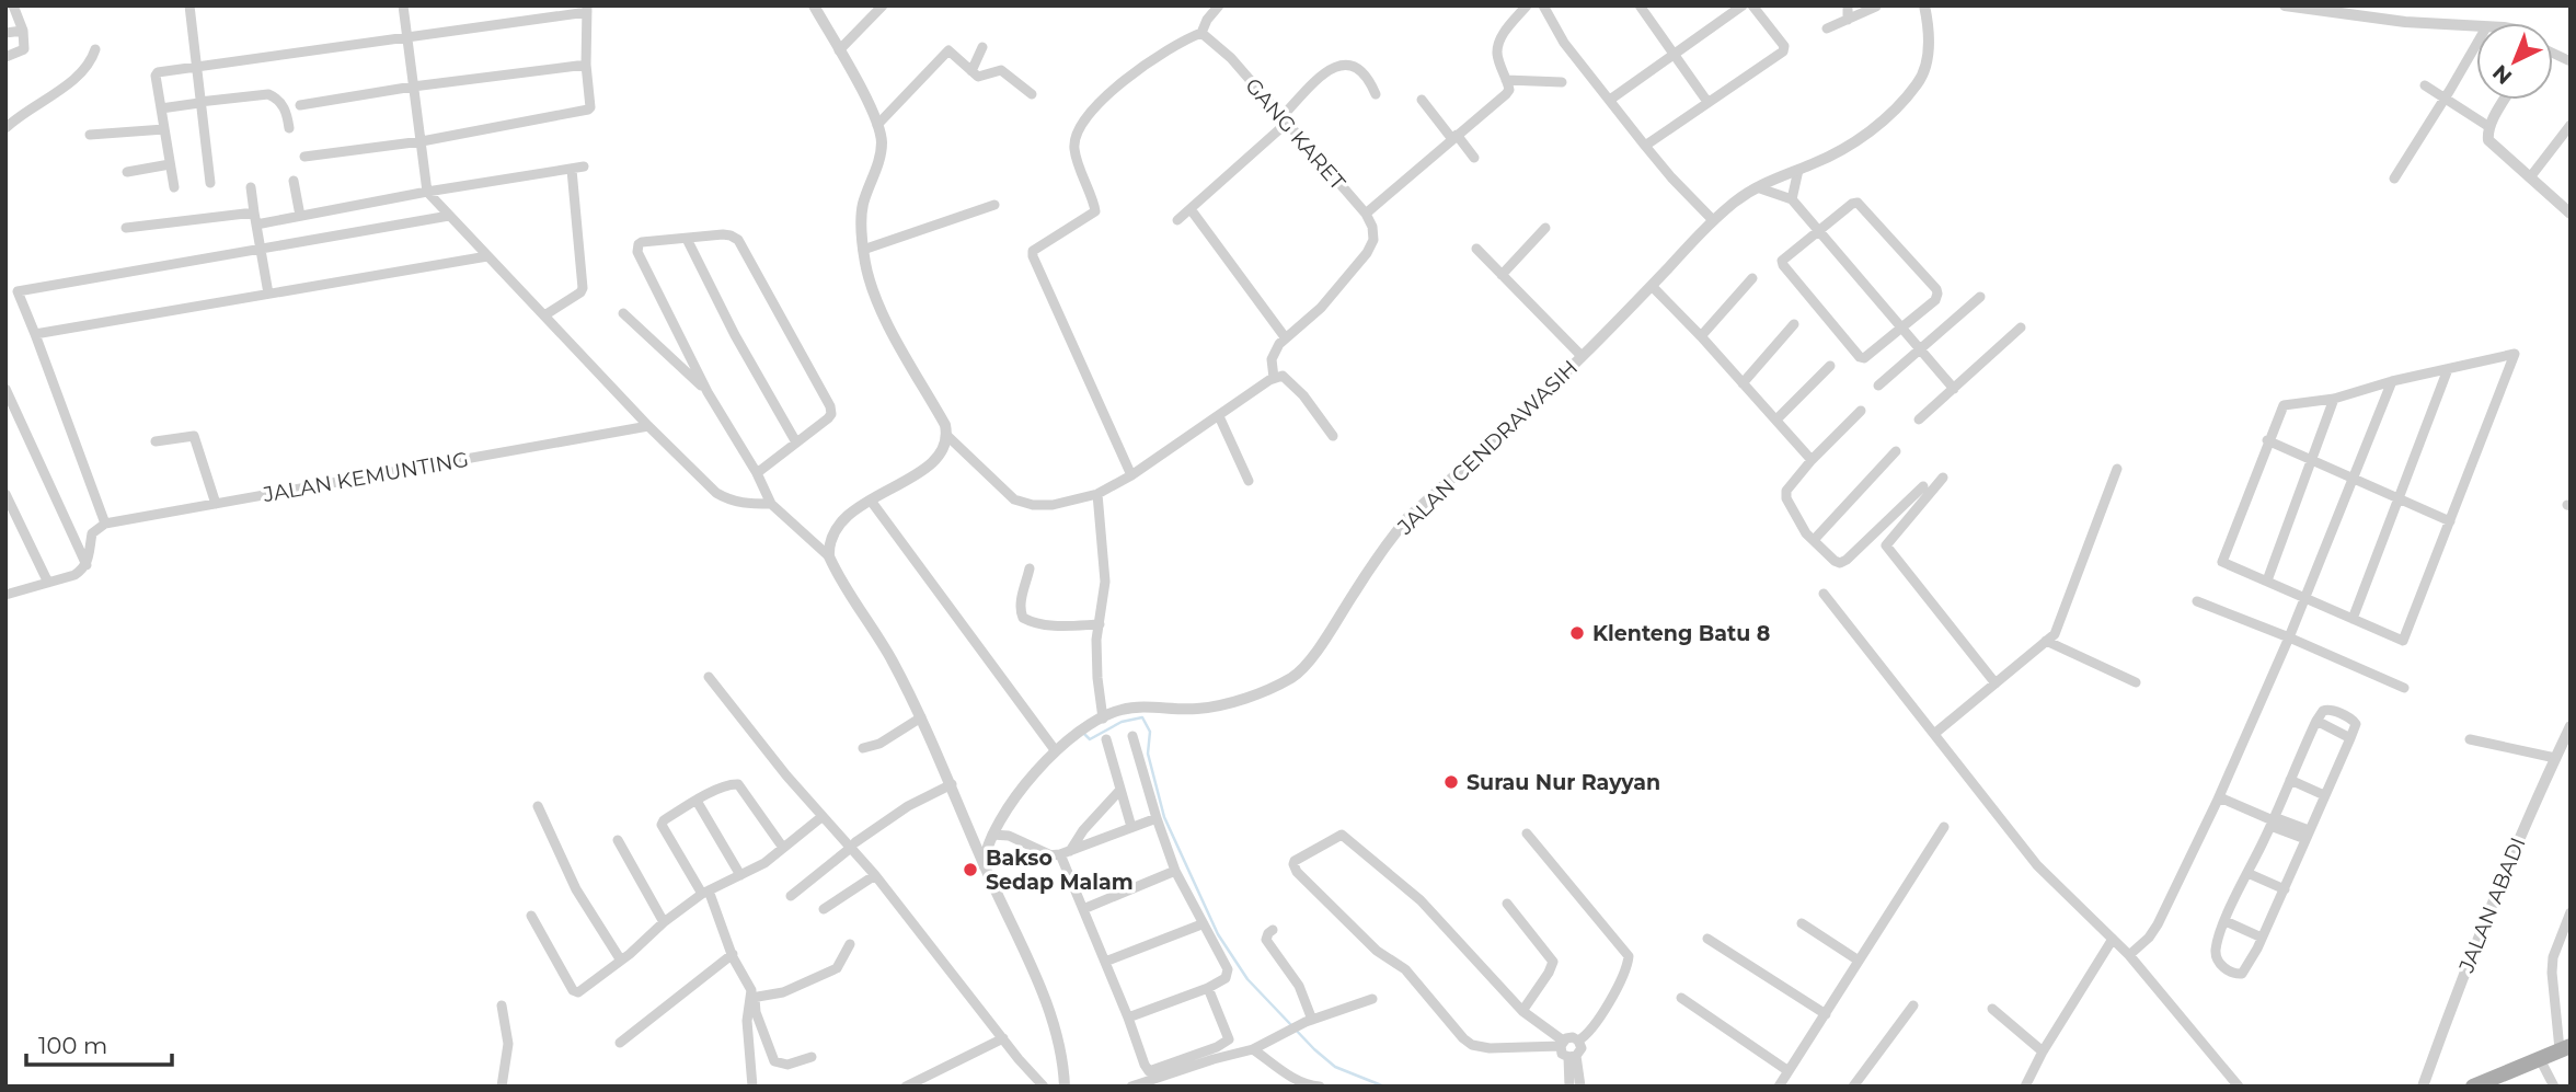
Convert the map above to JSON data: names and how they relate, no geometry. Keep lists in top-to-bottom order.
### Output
{
  "streets": {
    "street": [
      "GANG KARET",
      "JALAN CENDRAWASIH",
      "JALAN KEMUNTING",
      "JALAN ABADI"
    ]
  },
  "places": ["Klenteng Batu 8", "Surau Nur Rayyan", "Bakso Sedap Malam"],
  "scale_bar": "100 m",
  "north": "bottom left"
}
